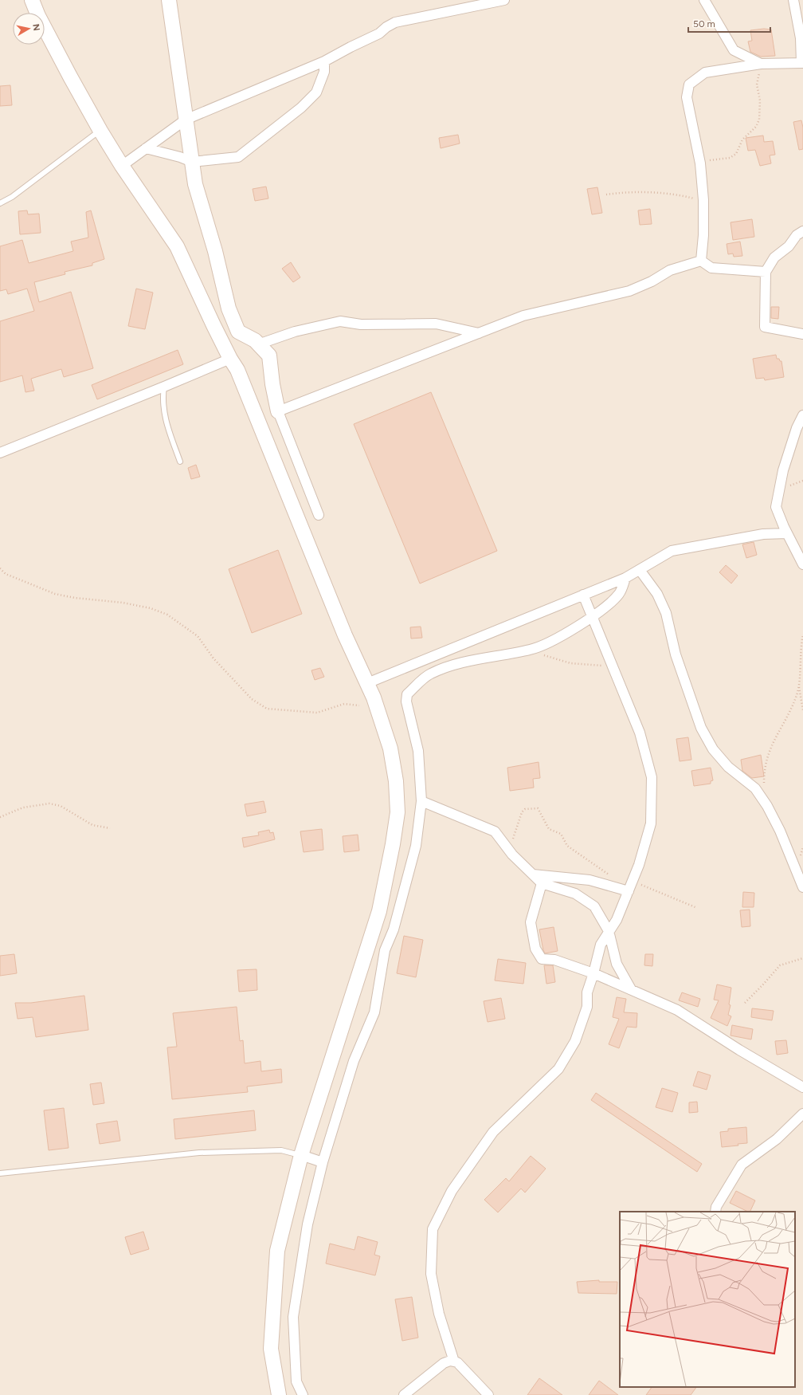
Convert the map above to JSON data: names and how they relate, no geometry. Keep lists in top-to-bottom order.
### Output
{
  "scale_bar": "50 m",
  "north": "right"
}
